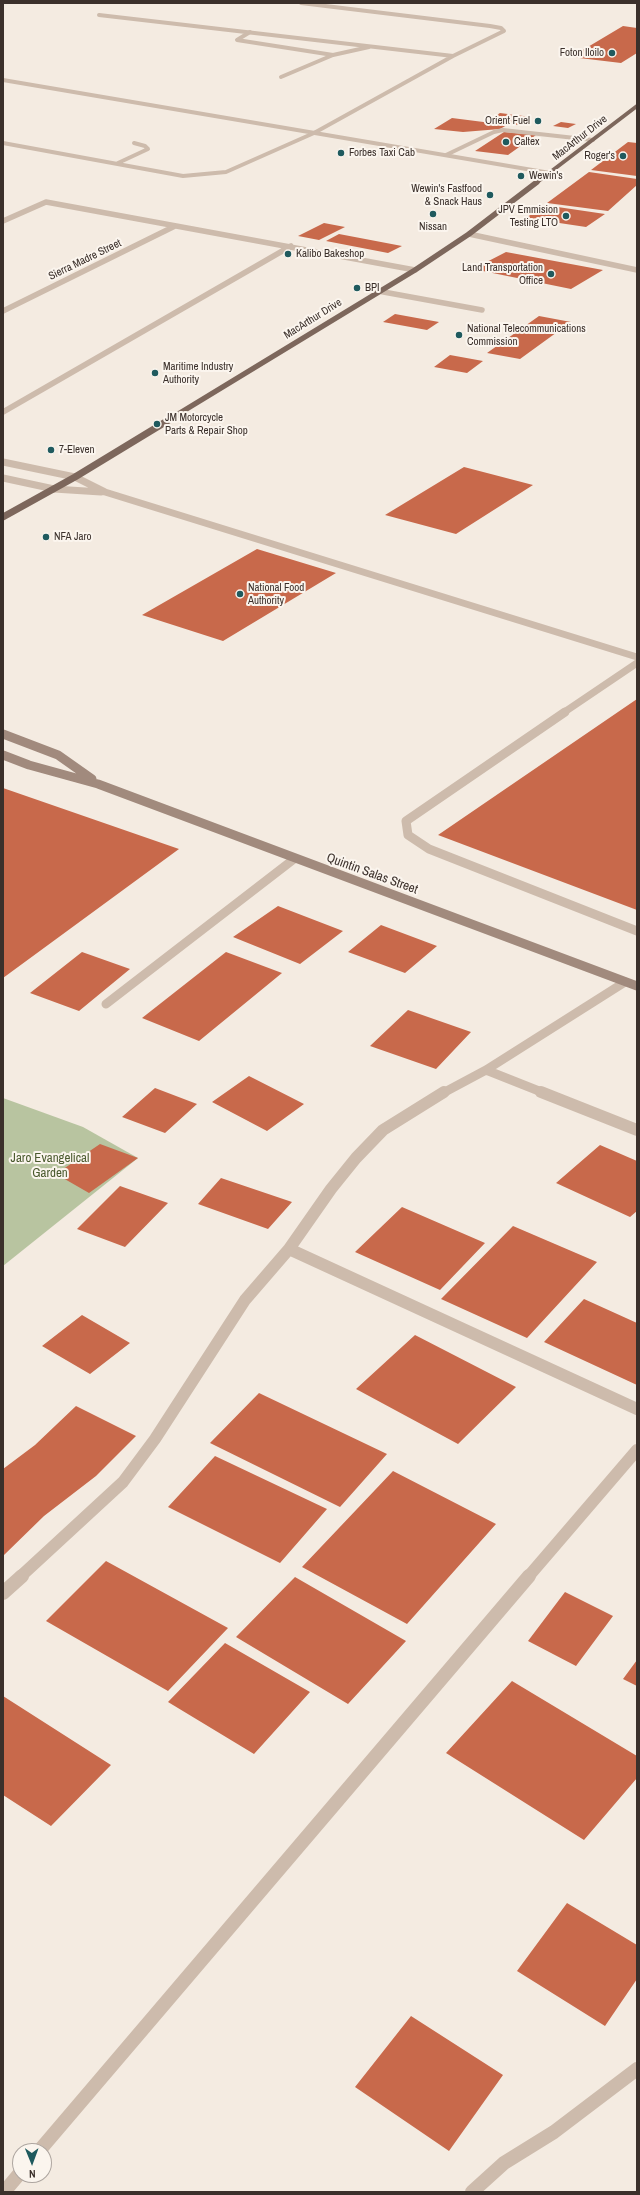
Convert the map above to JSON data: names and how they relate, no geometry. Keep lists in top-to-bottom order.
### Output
{
  "streets": {
    "main road": ["MacArthur Drive", "Quintin Salas Street"],
    "street": ["Sierra Madre Street"]
  },
  "parks": ["Jaro Evangelical Garden"],
  "places": [
    "Foton Iloilo",
    "Orient Fuel",
    "Caltex",
    "Forbes Taxi Cab",
    "Roger's",
    "Wewin's",
    "Wewin's Fastfood & Snack Haus",
    "Nissan",
    "JPV Emmision Testing LTO",
    "Kalibo Bakeshop",
    "Land Transportation Office",
    "BPI",
    "National Telecommunications Commission",
    "Maritime Industry Authority",
    "JM Motorcycle Parts & Repair Shop",
    "7-Eleven",
    "NFA Jaro",
    "National Food Authority"
  ],
  "north": "bottom"
}
